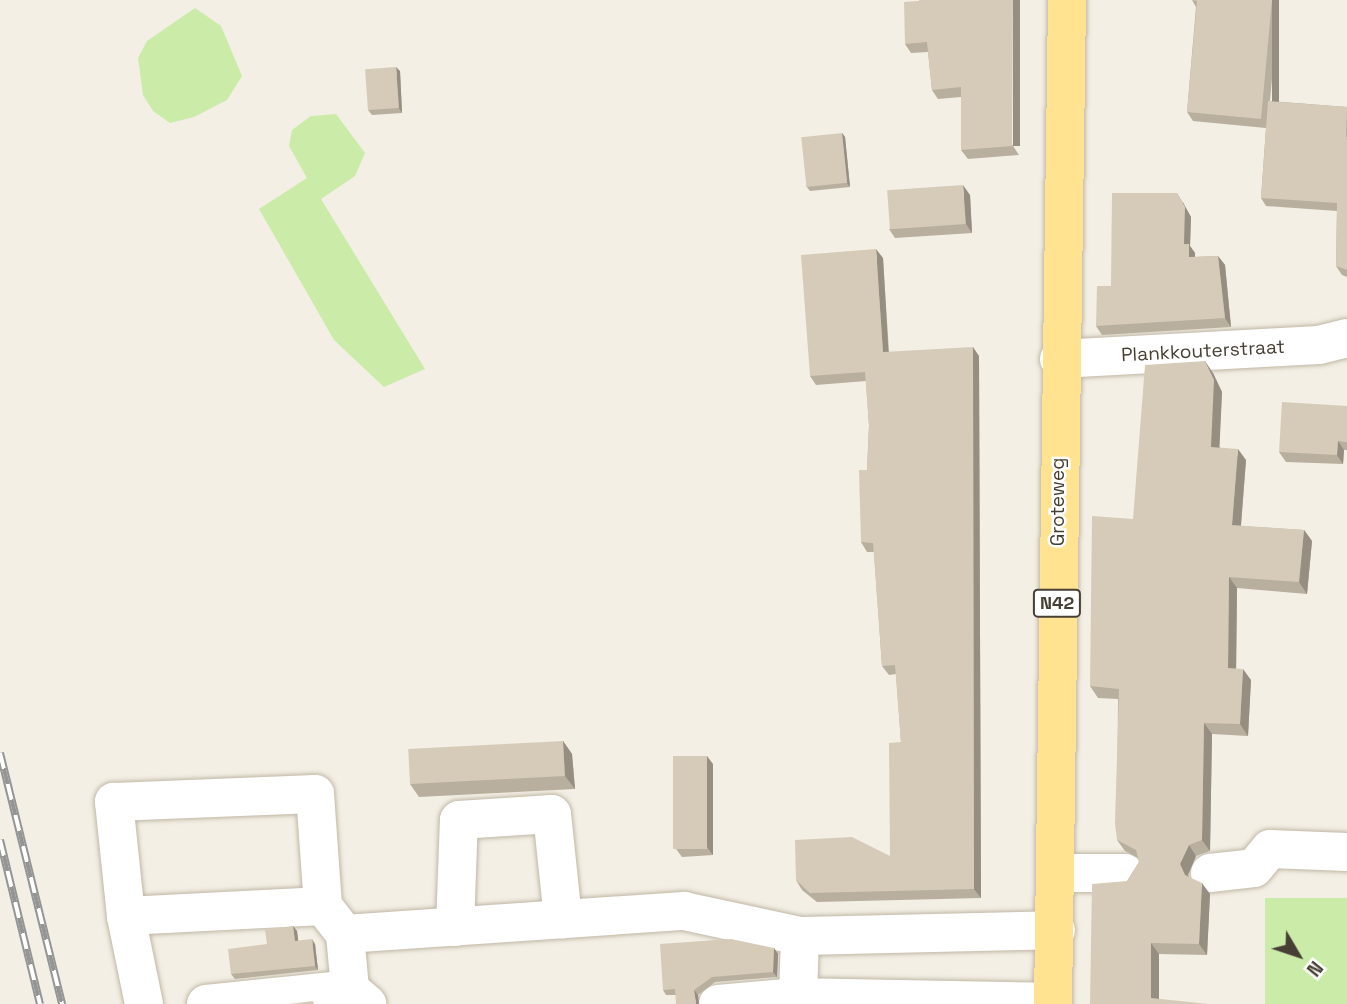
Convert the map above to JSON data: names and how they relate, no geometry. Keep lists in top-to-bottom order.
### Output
{
  "streets": {
    "main road": ["Groteweg", "N42"],
    "street": ["Plankkouterstraat"]
  },
  "crossings": [
    ["Plankkouterstraat", "Groteweg"]
  ],
  "north": "bottom right"
}
